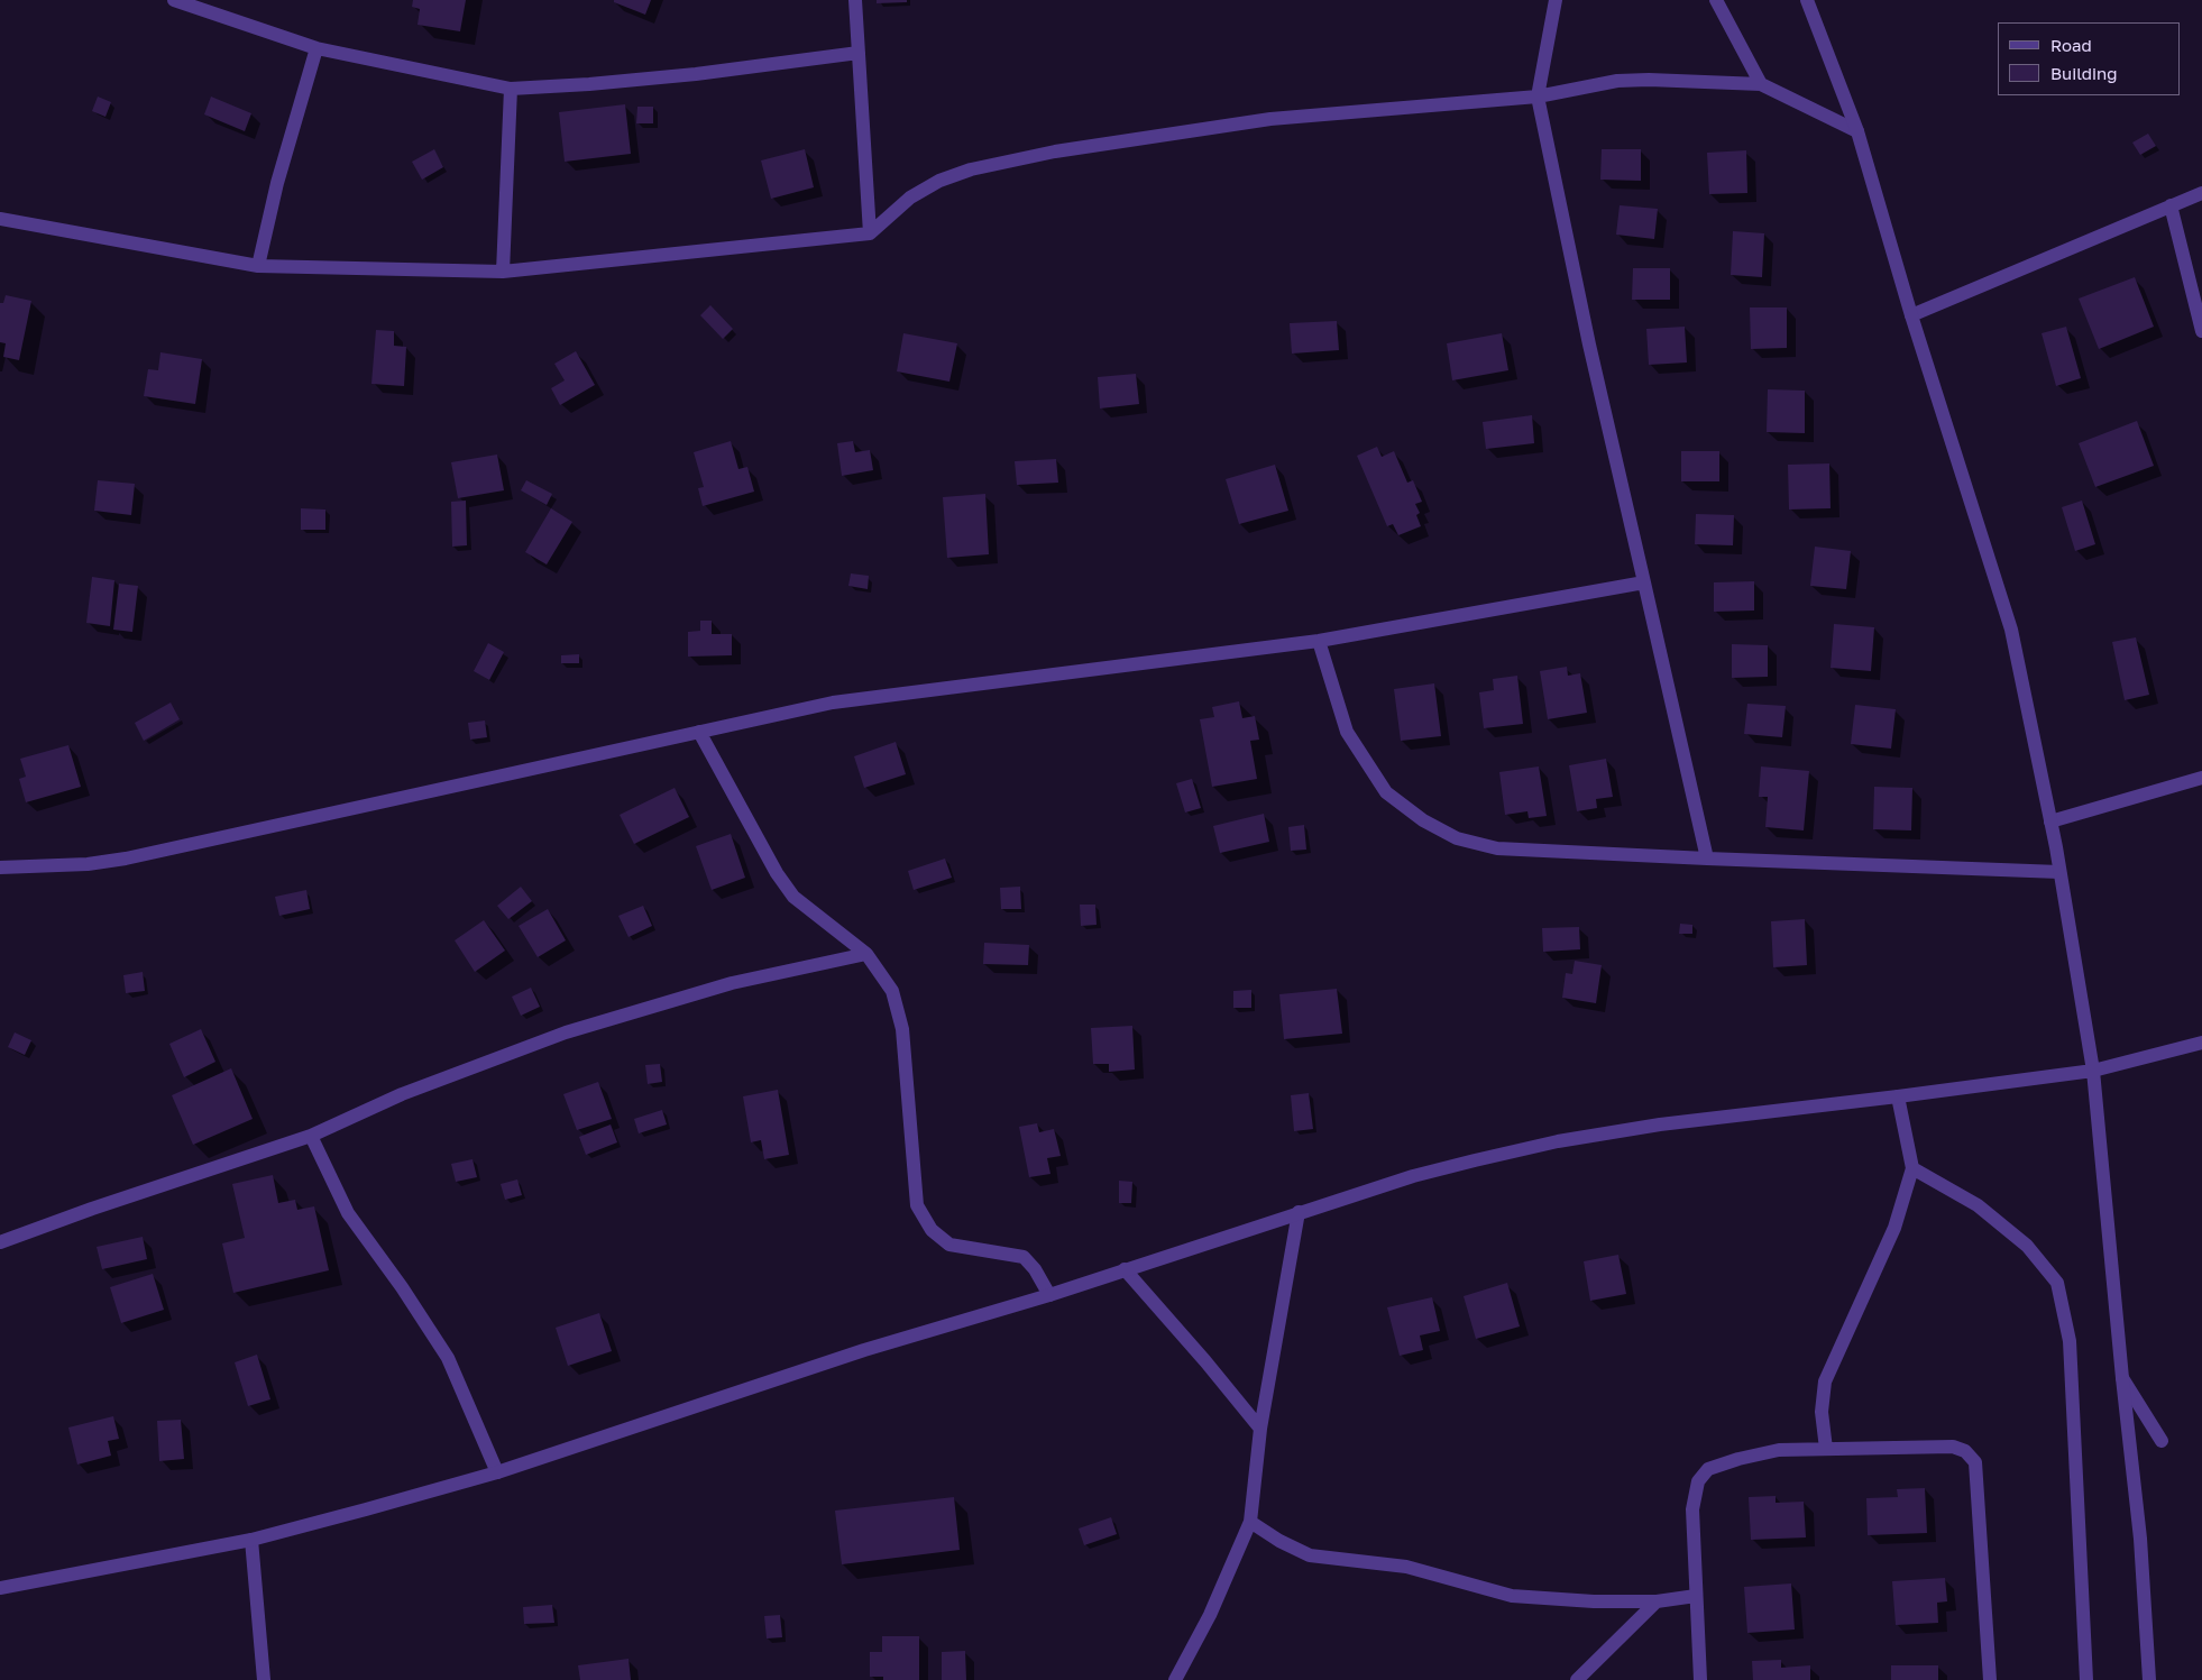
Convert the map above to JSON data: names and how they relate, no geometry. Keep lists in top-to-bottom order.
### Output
{
  "legend": ["Road", "Building"]
}
